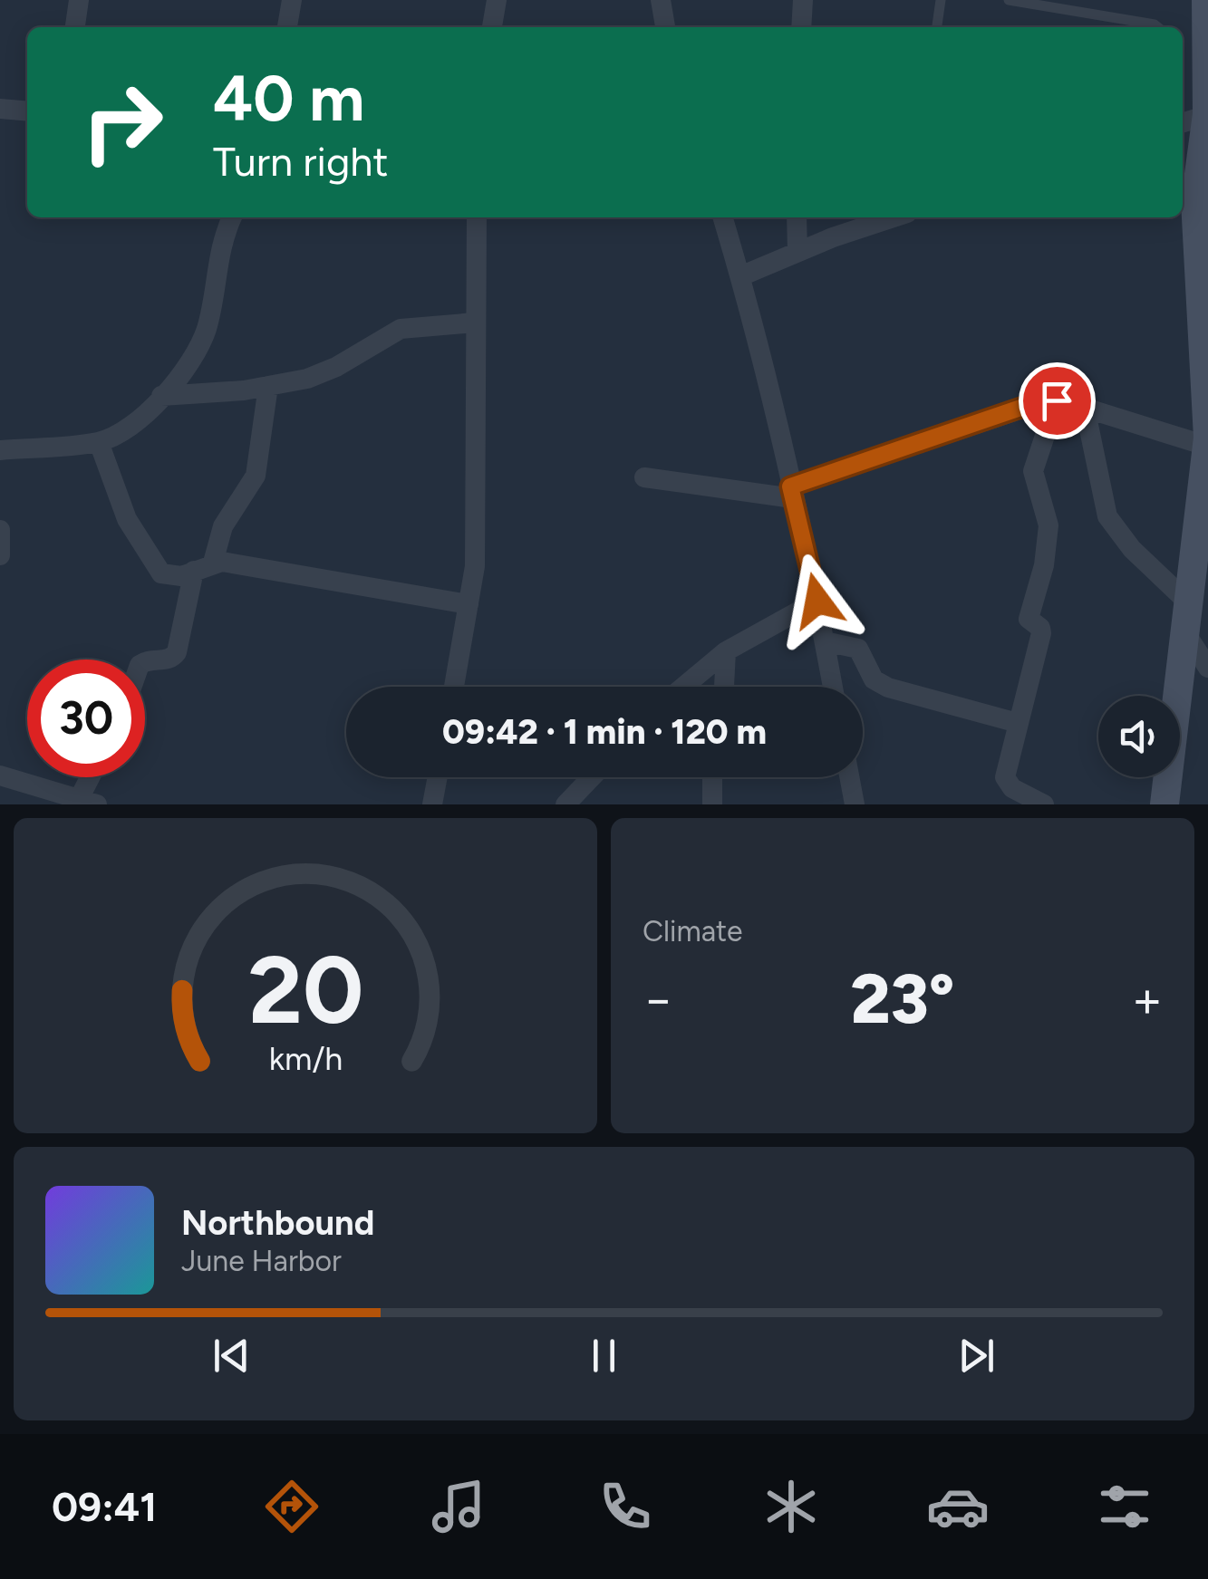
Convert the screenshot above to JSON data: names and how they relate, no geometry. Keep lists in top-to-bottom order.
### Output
{
  "page": {
    "turn": ["40 m", "Turn right"],
    "limit": "30",
    "trip": "09:42 · 1 min · 120 m",
    "tile": "Climate",
    "heat": ["−", "23°", "+"],
    "song": ["Northbound", "June Harbor"],
    "tabs": "09:41",
    "gauge": ["20", "km/h"]
  }
}
